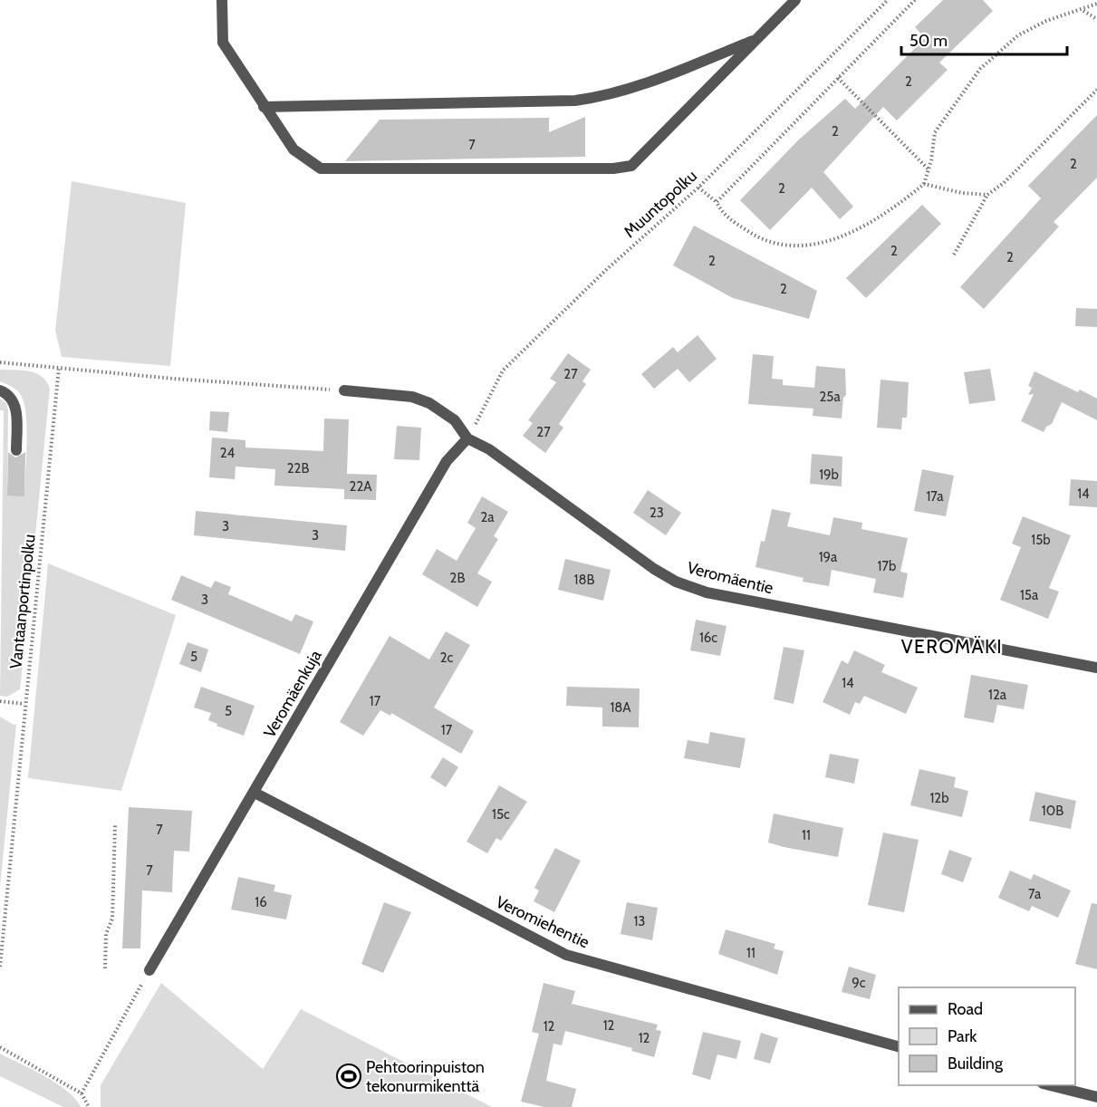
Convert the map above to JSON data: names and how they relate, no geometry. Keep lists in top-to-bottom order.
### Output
{
  "streets": {
    "street": ["Veromäentie", "Veromäenkuja", "Veromiehentie"],
    "path": ["Muuntopolku", "Vantaanportinpolku"]
  },
  "crossings": [
    ["Muuntopolku", "Veromäentie"],
    ["Muuntopolku", "Veromäenkuja"],
    ["Veromäentie", "Veromäenkuja"],
    ["Veromäenkuja", "Veromiehentie"]
  ],
  "districts": ["VEROMÄKI"],
  "places": {
    "sports": ["Pehtoorinpuiston tekonurmikenttä"]
  },
  "house_numbers": [
    "2",
    "2",
    "7",
    "2",
    "2",
    "2",
    "2",
    "2",
    "2",
    "27",
    "25a",
    "27",
    "24",
    "22B",
    "19b",
    "22A",
    "14",
    "17a",
    "23",
    "2a",
    "3",
    "3",
    "15b",
    "19a",
    "17b",
    "2B",
    "18B",
    "15a",
    "3",
    "16c",
    "5",
    "2c",
    "14",
    "12a",
    "17",
    "18A",
    "5",
    "17",
    "12b",
    "10B",
    "15c",
    "7",
    "11",
    "7",
    "7a",
    "16",
    "13",
    "11",
    "9c",
    "12",
    "12",
    "12"
  ],
  "legend": ["Road", "Park", "Building"],
  "scale_bar": "50 m"
}
